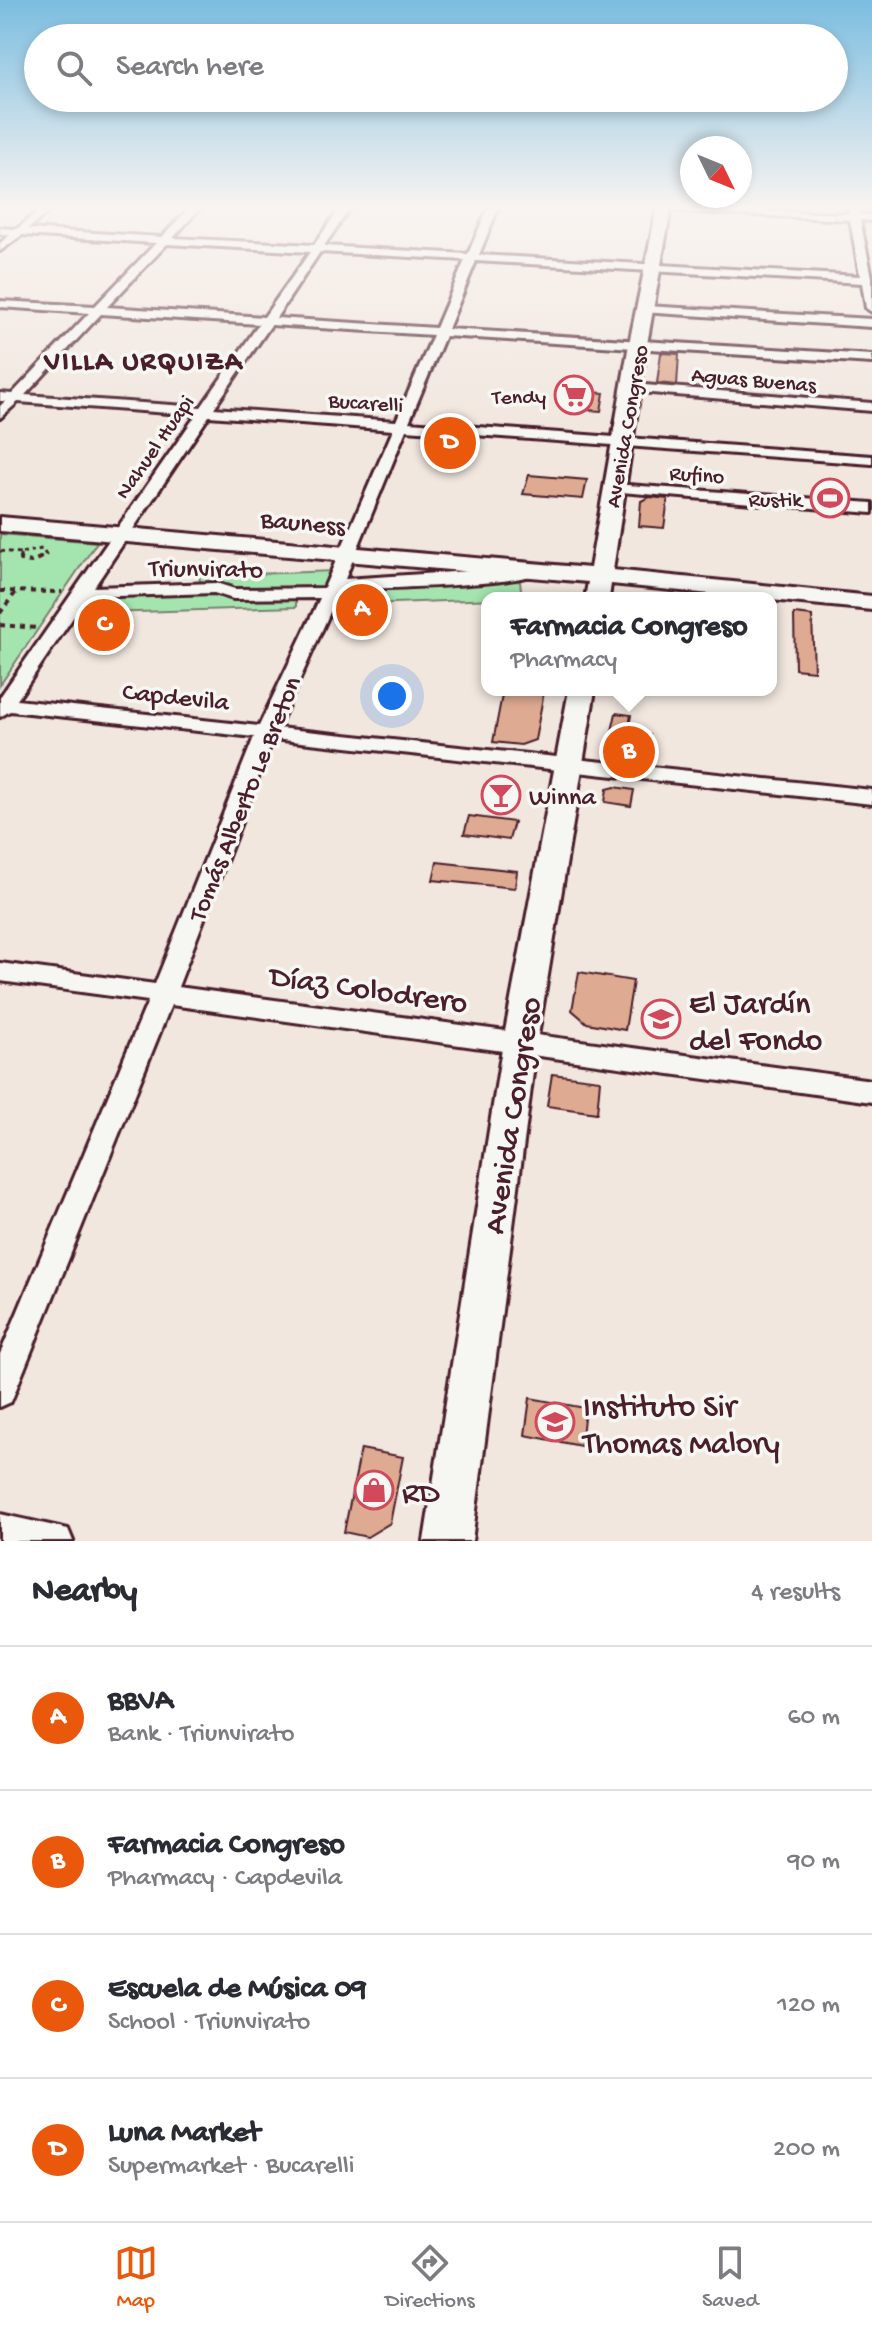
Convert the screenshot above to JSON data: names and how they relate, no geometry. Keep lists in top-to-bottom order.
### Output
{
  "streets": {
    "main road": ["Avenida Congreso", "Bauness"],
    "street": [
      "Aguas Buenas",
      "Bucarelli",
      "Nahuel Huapi",
      "Rufino",
      "Triunvirato",
      "Capdevila",
      "Tomás Alberto Le Breton",
      "Díaz Colodrero"
    ]
  },
  "crossings": [
    ["Aguas Buenas", "Avenida Congreso"],
    ["Bucarelli", "Avenida Congreso"],
    ["Bucarelli", "Nahuel Huapi"],
    ["Bucarelli", "Tomás Alberto Le Breton"],
    ["Avenida Congreso", "Rufino"],
    ["Avenida Congreso", "Bauness"],
    ["Avenida Congreso", "Capdevila"],
    ["Avenida Congreso", "Díaz Colodrero"],
    ["Nahuel Huapi", "Bauness"],
    ["Nahuel Huapi", "Triunvirato"],
    ["Nahuel Huapi", "Capdevila"],
    ["Bauness", "Triunvirato"],
    ["Bauness", "Tomás Alberto Le Breton"],
    ["Triunvirato", "Tomás Alberto Le Breton"],
    ["Capdevila", "Tomás Alberto Le Breton"],
    ["Tomás Alberto Le Breton", "Díaz Colodrero"]
  ],
  "districts": ["VILLA URQUIZA"],
  "places": {
    "supermarket": ["Tendy"],
    "sports": ["Rustik"],
    "bar": ["Winna"],
    "school or university": ["El Jardín del Fondo", "Instituto Sir Thomas Malory"],
    "shop": ["RD"]
  },
  "north": "bottom right",
  "page": {
    "search": "Search here",
    "pins": [
      "D",
      "A",
      "C",
      "B"
    ],
    "popup": ["Farmacia Congreso", "Pharmacy"],
    "heading": ["Nearby", "4 results"],
    "list": [
      {
        "mark": "A",
        "name": "BBVA",
        "note": "Bank · Triunvirato",
        "value": "60 m"
      },
      {
        "mark": "B",
        "name": "Farmacia Congreso",
        "note": "Pharmacy · Capdevila",
        "value": "90 m"
      },
      {
        "mark": "C",
        "name": "Escuela de Música 09",
        "note": "School · Triunvirato",
        "value": "120 m"
      },
      {
        "mark": "D",
        "name": "Luna Market",
        "note": "Supermarket · Bucarelli",
        "value": "200 m"
      }
    ],
    "nav": ["Map", "Directions", "Saved"]
  }
}
